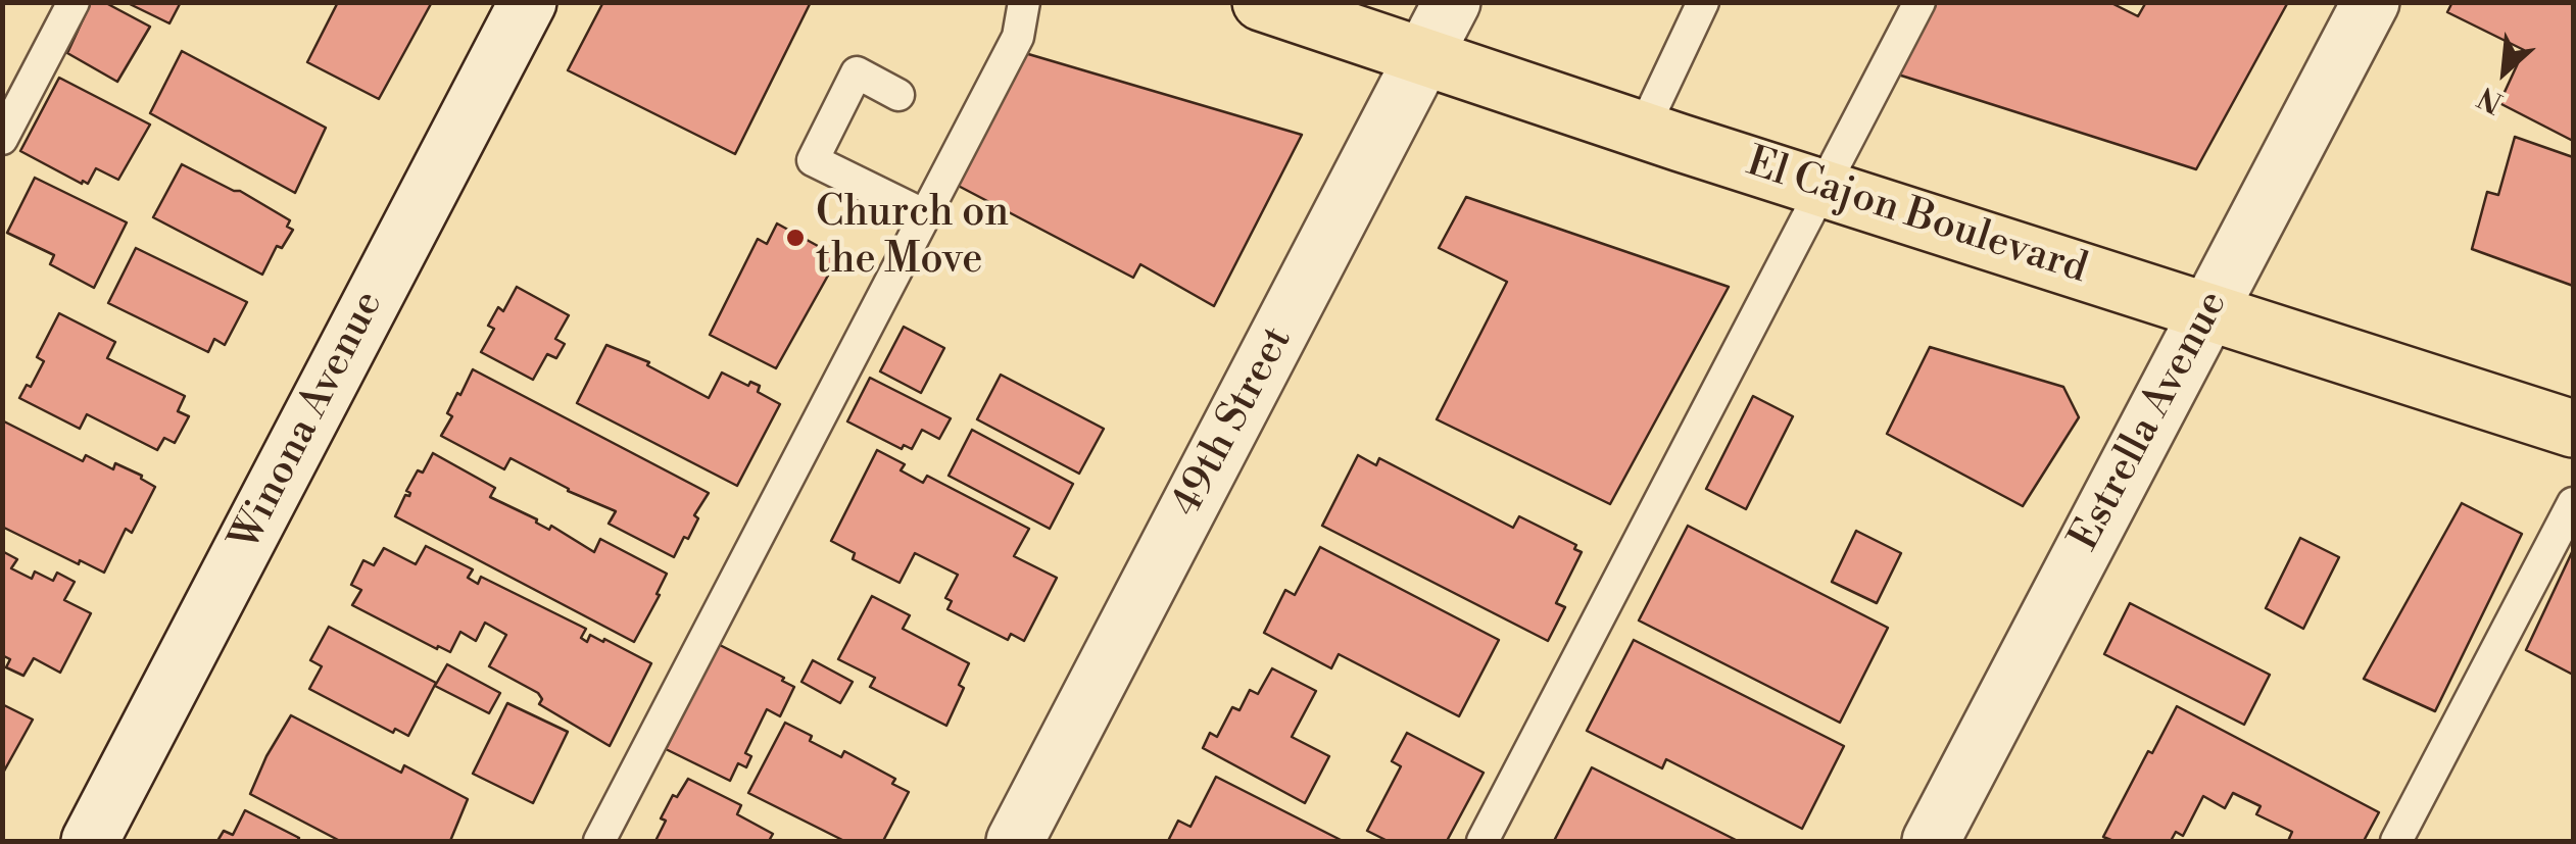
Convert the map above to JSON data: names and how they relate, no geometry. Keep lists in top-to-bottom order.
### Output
{
  "streets": {
    "main road": ["El Cajon Boulevard"],
    "street": ["Winona Avenue", "Estrella Avenue", "49th Street"]
  },
  "crossings": [
    ["El Cajon Boulevard", "Estrella Avenue"],
    ["El Cajon Boulevard", "49th Street"]
  ],
  "places": ["Church on the Move"],
  "north": "bottom left"
}
